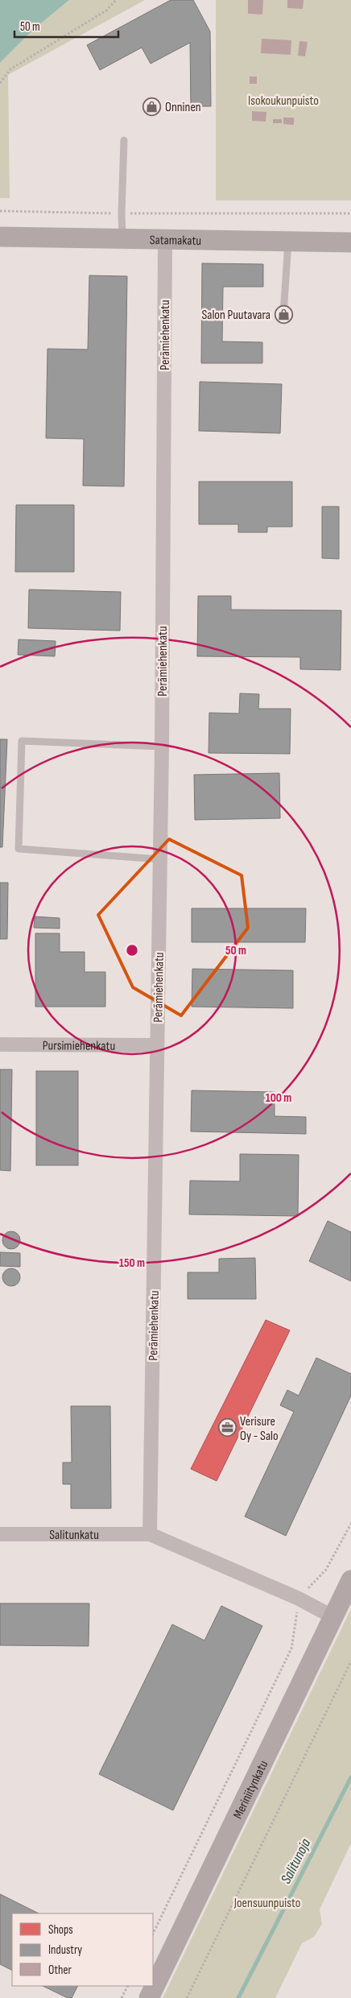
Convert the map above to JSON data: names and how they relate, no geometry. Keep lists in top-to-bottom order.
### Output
{
  "streets": {
    "main road": ["Satamakatu", "Meriniitynkatu"],
    "street": ["Perämiehenkatu", "Pursimiehenkatu", "Salitunkatu"]
  },
  "crossings": [
    ["Satamakatu", "Perämiehenkatu"],
    ["Perämiehenkatu", "Pursimiehenkatu"],
    ["Perämiehenkatu", "Salitunkatu"]
  ],
  "water": ["Salitunoja"],
  "parks": ["Isokoukunpuisto", "Joensuunpuisto"],
  "places": {
    "shop": ["Onninen", "Salon Puutavara"],
    "office": ["Verisure Oy - Salo"]
  },
  "legend": ["Shops", "Industry", "Other"],
  "scale_bar": "50 m",
  "rings": ["50 m", "100 m", "150 m"]
}
